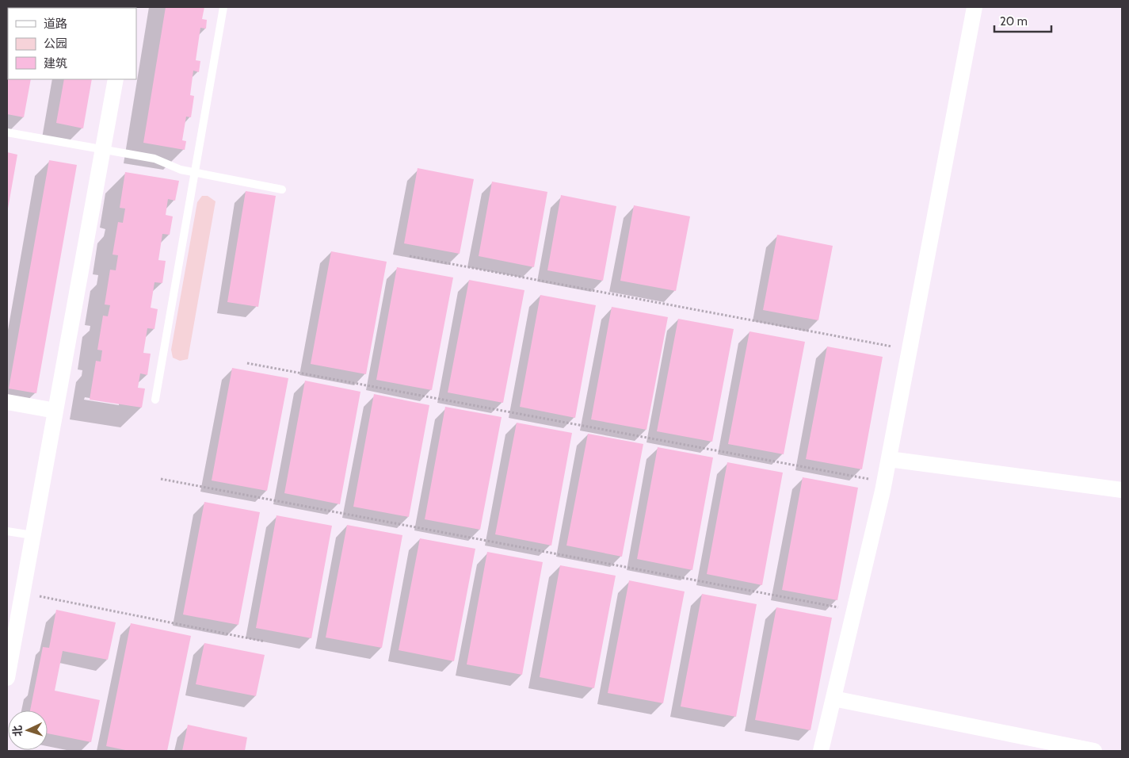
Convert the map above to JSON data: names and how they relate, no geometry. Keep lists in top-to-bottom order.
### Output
{
  "legend": ["道路", "公园", "建筑"],
  "scale_bar": "20 m",
  "north": "left"
}
